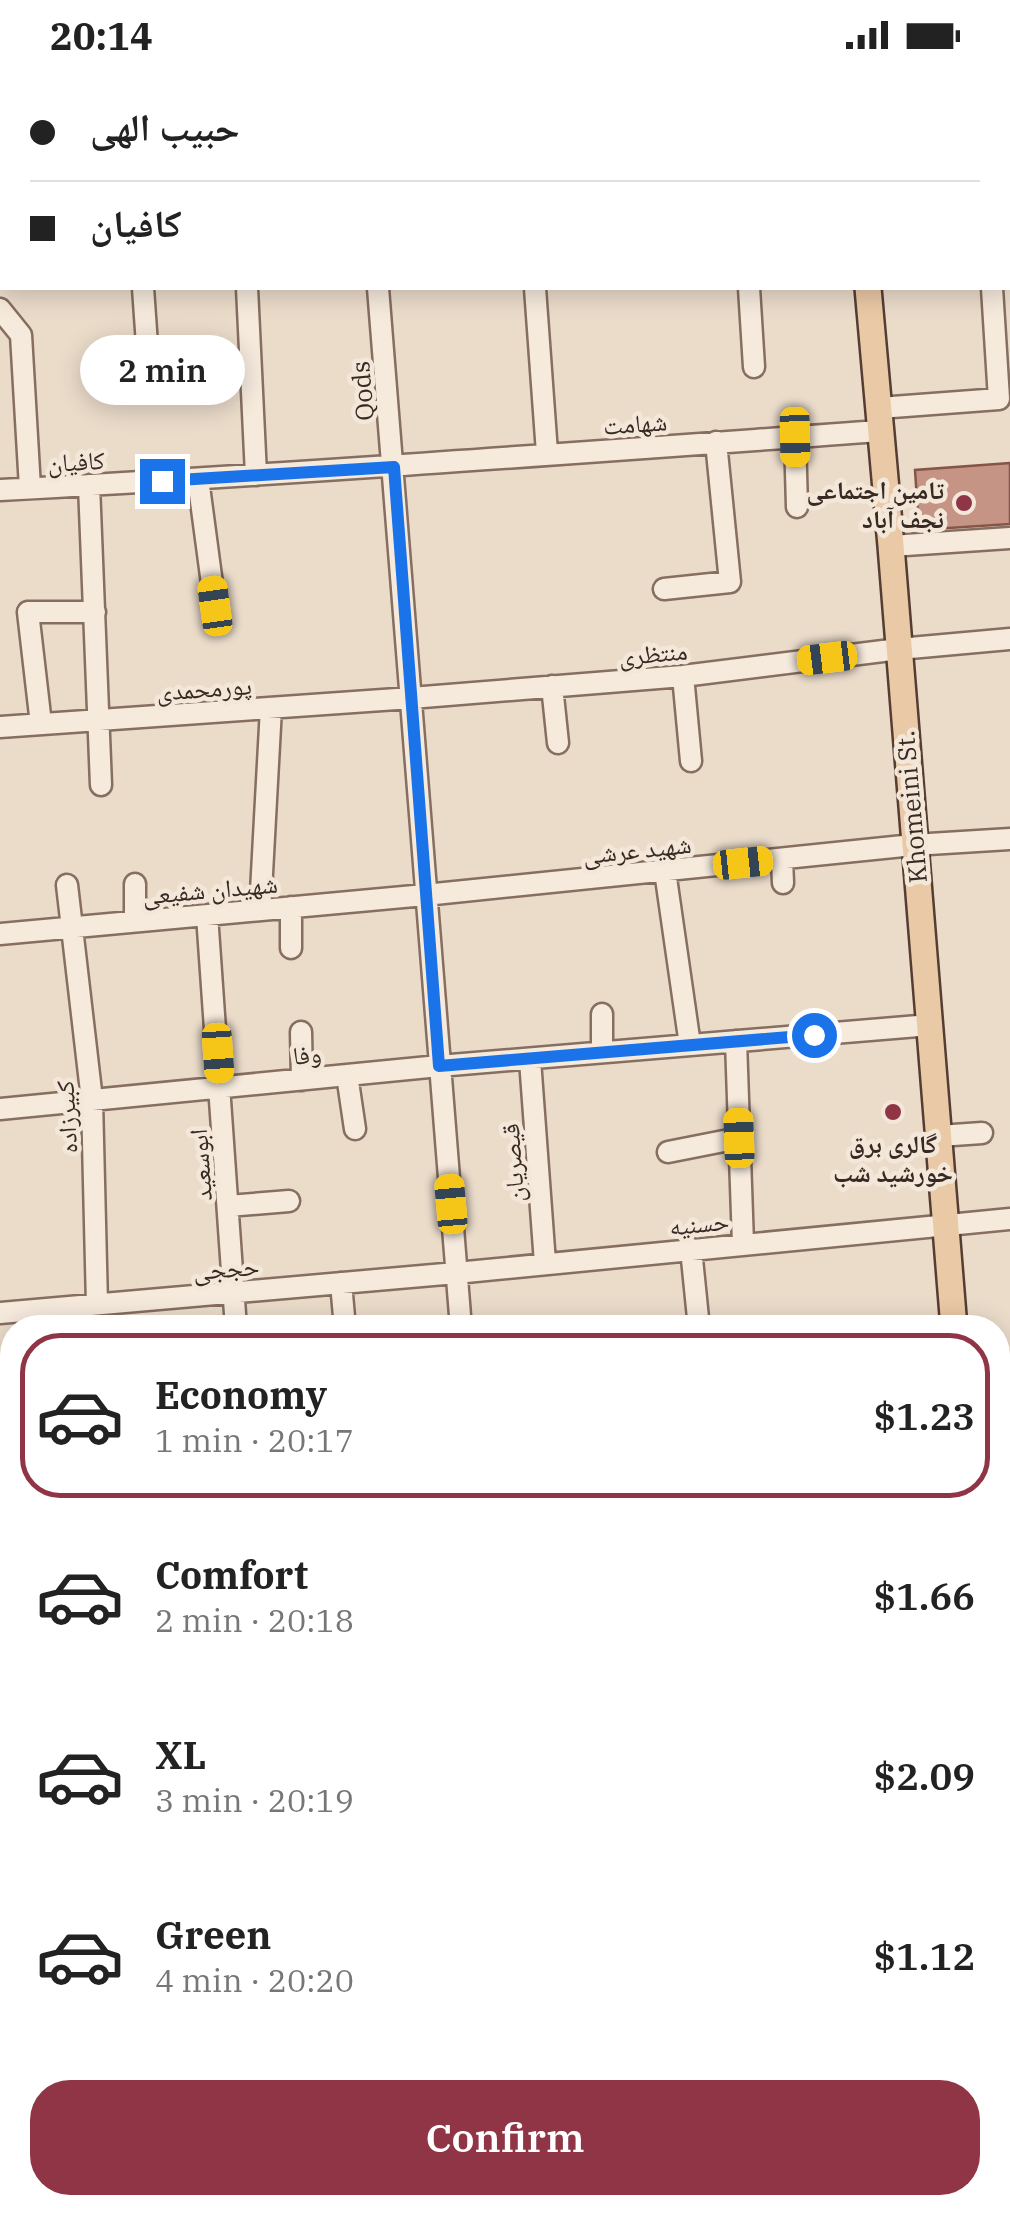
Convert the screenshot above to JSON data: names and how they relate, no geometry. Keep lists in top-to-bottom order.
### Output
{
  "streets": {
    "main road": ["Khomeini St."],
    "street": [
      "Qods",
      "شهامت",
      "کافیان",
      "منتظری",
      "پورمحمدی",
      "شهید عرشی",
      "شهیدان شفیعی",
      "وفا",
      "کبیرزاده",
      "قیصریان",
      "ابوسعید",
      "حسنیه",
      "حججی"
    ]
  },
  "crossings": [
    ["Qods", "شهامت"],
    ["Qods", "کافیان"],
    ["Qods", "منتظری"],
    ["Qods", "پورمحمدی"],
    ["Qods", "شهید عرشی"],
    ["Qods", "شهیدان شفیعی"],
    ["Qods", "وفا"],
    ["Qods", "حسنیه"],
    ["Qods", "حججی"],
    ["شهامت", "کافیان"],
    ["شهامت", "Khomeini St."],
    ["منتظری", "پورمحمدی"],
    ["منتظری", "Khomeini St."],
    ["Khomeini St.", "شهید عرشی"],
    ["Khomeini St.", "وفا"],
    ["Khomeini St.", "حسنیه"],
    ["شهید عرشی", "شهیدان شفیعی"],
    ["شهیدان شفیعی", "کبیرزاده"],
    ["شهیدان شفیعی", "ابوسعید"],
    ["وفا", "کبیرزاده"],
    ["وفا", "قیصریان"],
    ["وفا", "ابوسعید"],
    ["کبیرزاده", "حججی"],
    ["قیصریان", "حسنیه"],
    ["ابوسعید", "حججی"],
    ["حسنیه", "حججی"]
  ],
  "places": ["تامین اجتماعی نجف آباد", "گالری برق خورشید شب"],
  "page": {
    "status": "20:14",
    "banner": ["حبیب الهی", "کافیان"],
    "bubble": "2 min",
    "list": [
      {
        "name": "Economy",
        "note": "1 min · 20:17",
        "value": "$1.23"
      },
      {
        "name": "Comfort",
        "note": "2 min · 20:18",
        "value": "$1.66"
      },
      {
        "name": "XL",
        "note": "3 min · 20:19",
        "value": "$2.09"
      },
      {
        "name": "Green",
        "note": "4 min · 20:20",
        "value": "$1.12"
      }
    ],
    "buttons": "Confirm"
  }
}
